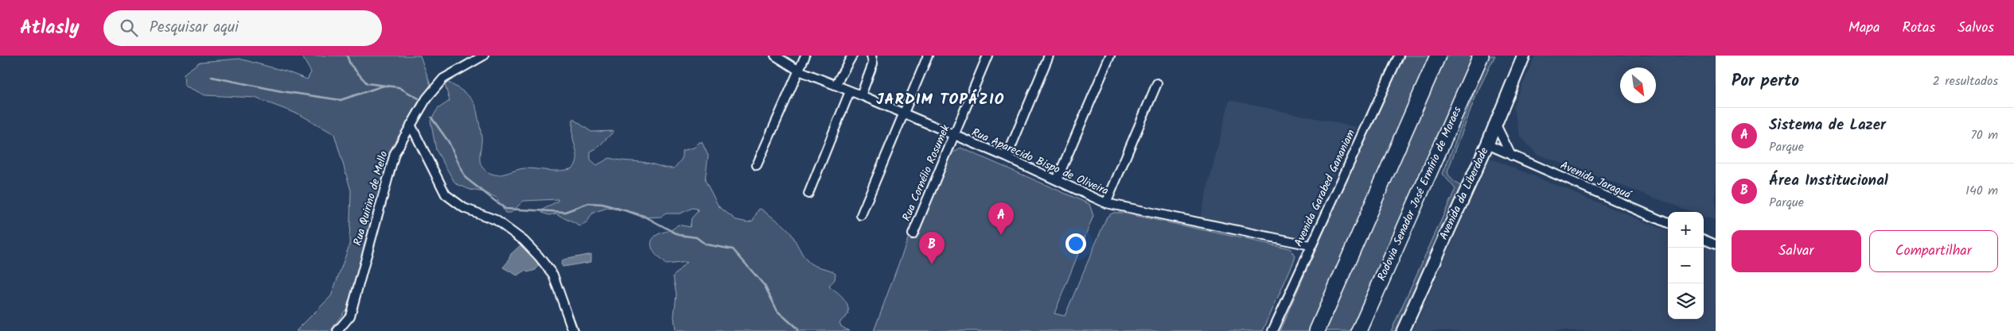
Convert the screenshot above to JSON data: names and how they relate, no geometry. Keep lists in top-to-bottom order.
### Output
{
  "streets": {
    "highway": ["Rodovia Senador José Ermírio de Moraes"],
    "street": [
      "Rua Aparecido Bispo de Oliveira",
      "Rua Cornélio Rosumek",
      "Avenida Jaraguá",
      "Avenida Garabed Gananiam",
      "Avenida da Liberdade",
      "Rua Quirino de Mello"
    ]
  },
  "crossings": [
    ["Rua Aparecido Bispo de Oliveira", "Rua Cornélio Rosumek"],
    ["Rua Aparecido Bispo de Oliveira", "Avenida Garabed Gananiam"],
    ["Avenida Jaraguá", "Avenida da Liberdade"]
  ],
  "districts": ["JARDIM TOPÁZIO"],
  "north": "bottom right",
  "page": {
    "header": "Atlasly",
    "search": "Pesquisar aqui",
    "nav": ["Mapa", "Rotas", "Salvos"],
    "heading": ["Por perto", "2 resultados"],
    "list": [
      {
        "mark": "A",
        "name": "Sistema de Lazer",
        "note": "Parque",
        "value": "70 m"
      },
      {
        "mark": "B",
        "name": "Área Institucional",
        "note": "Parque",
        "value": "140 m"
      }
    ],
    "pins": ["A", "B"],
    "map_buttons": ["+", "−"],
    "buttons": ["Salvar", "Compartilhar"]
  }
}
